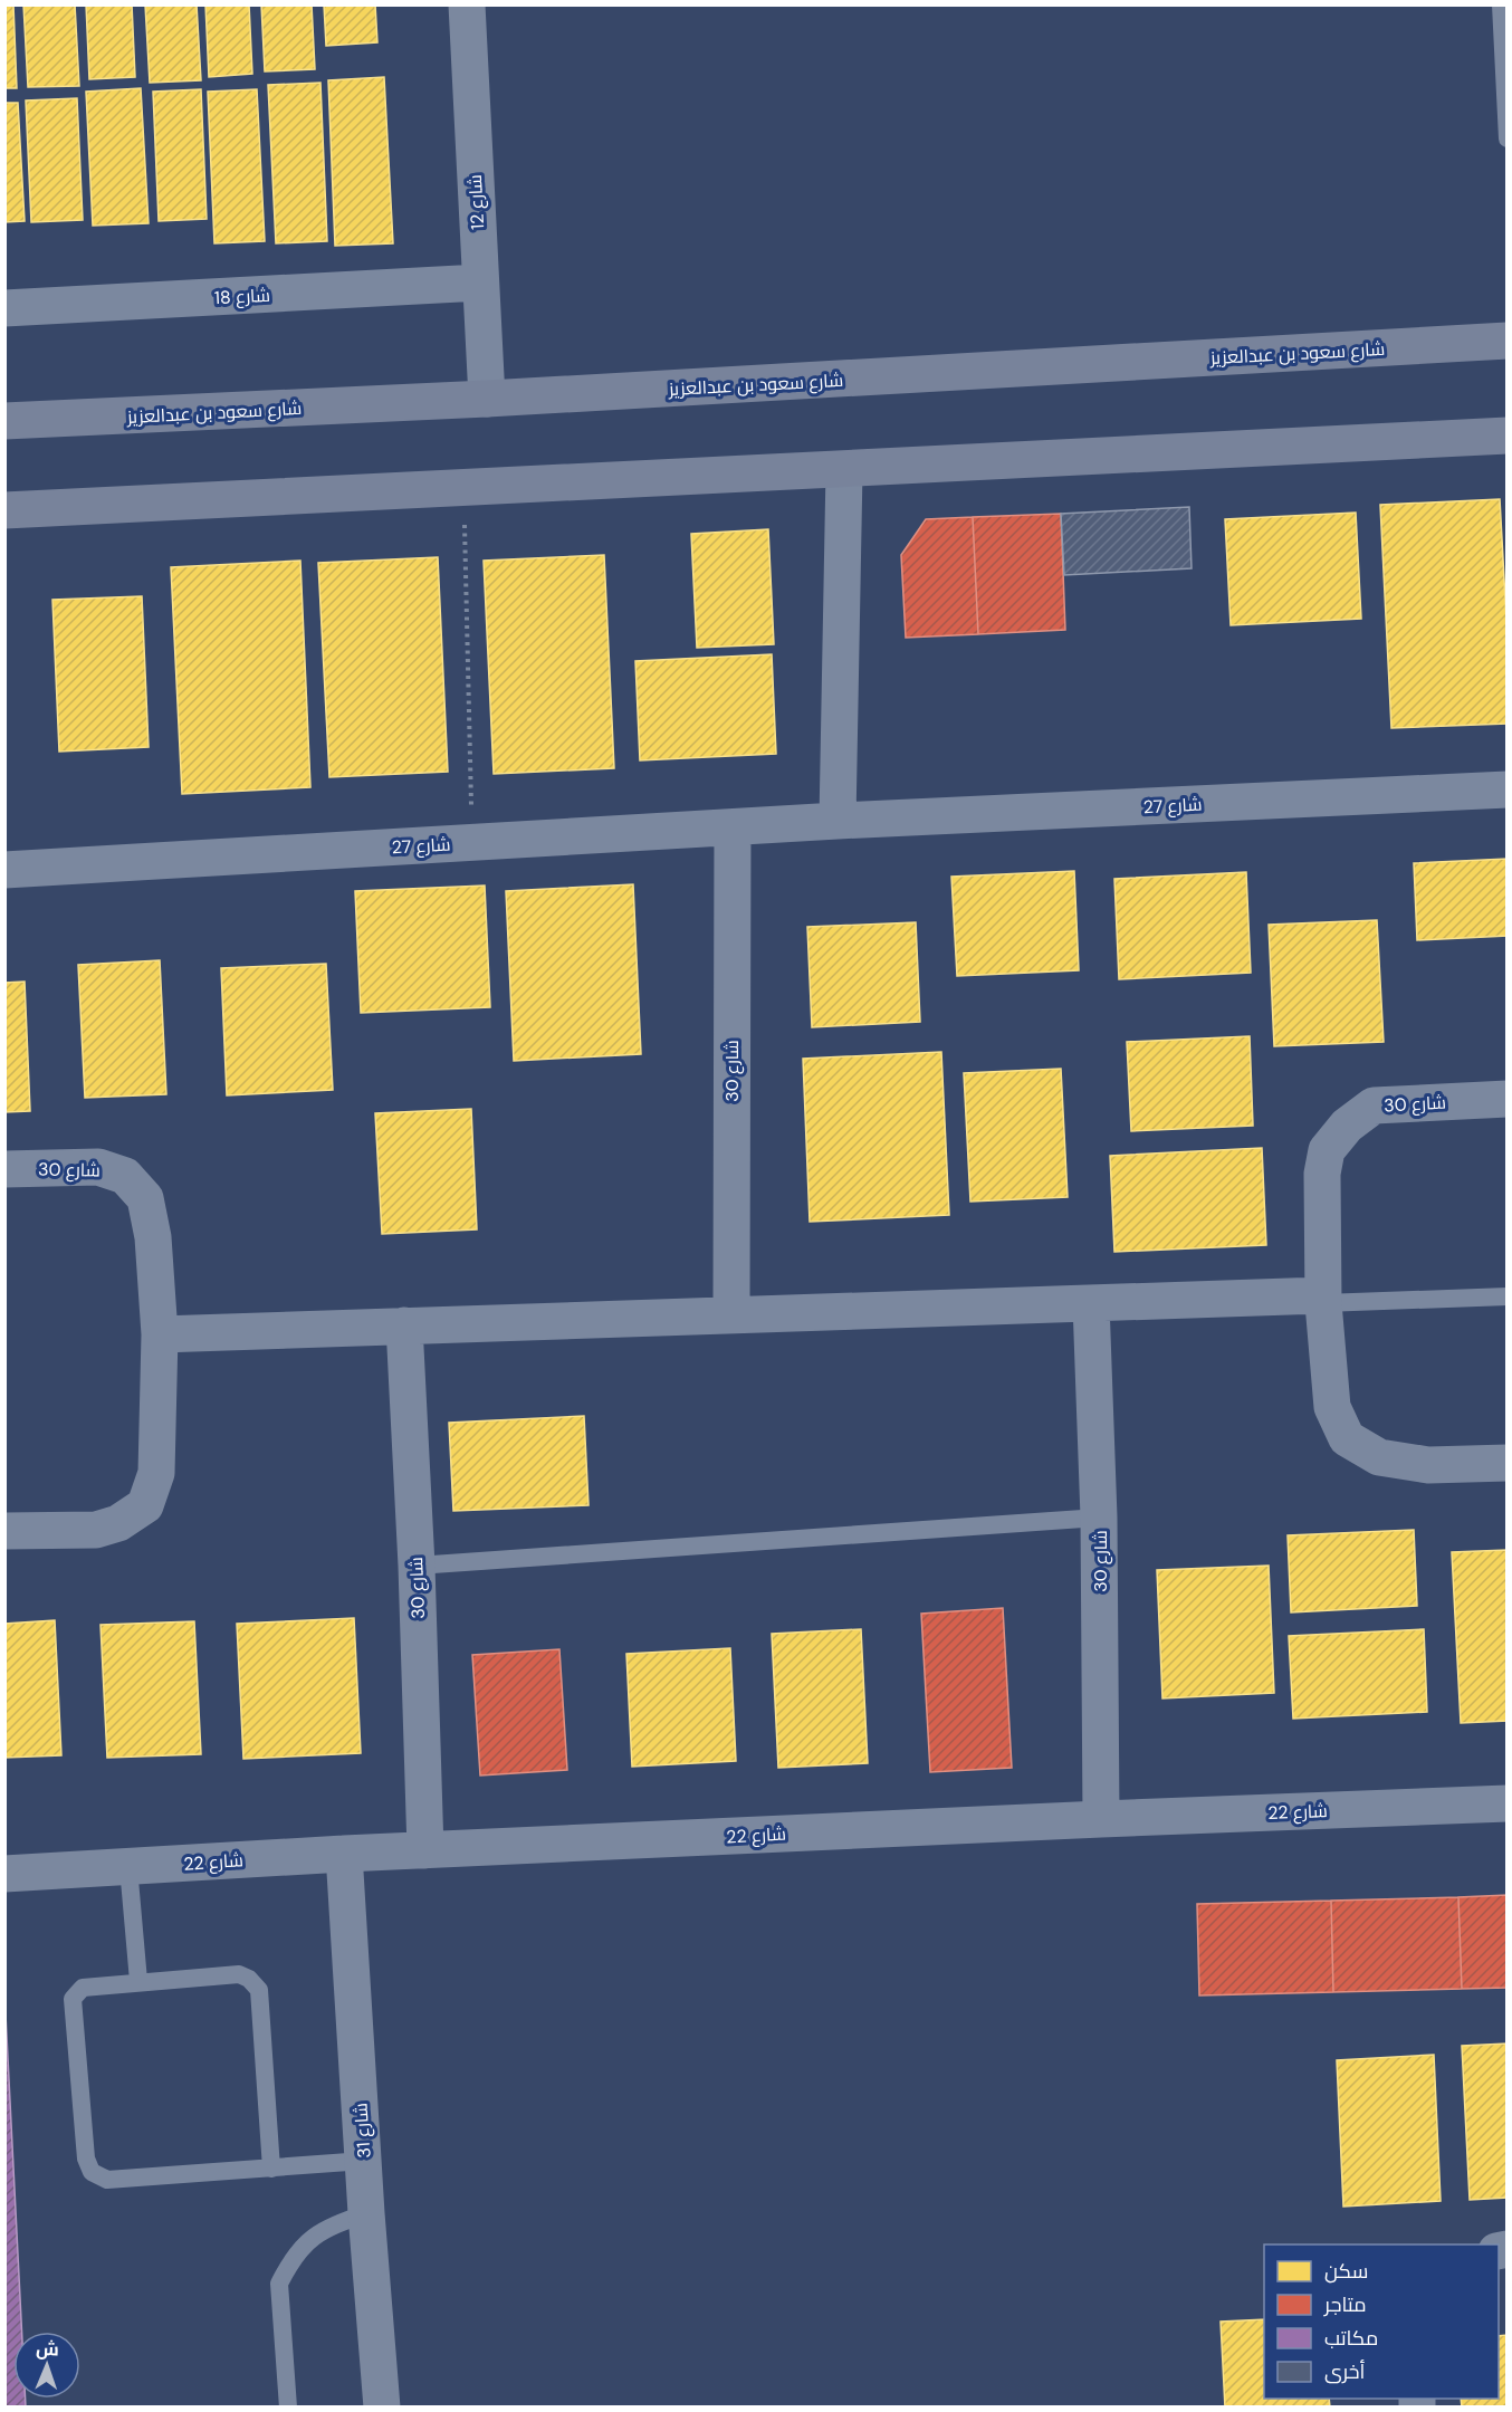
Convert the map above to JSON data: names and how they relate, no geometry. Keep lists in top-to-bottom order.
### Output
{
  "streets": {
    "main road": ["شارع سعود بن عبدالعزيز"],
    "street": [
      "شارع 12",
      "شارع 18",
      "شارع 27",
      "شارع 30",
      "شارع 22",
      "شارع 31"
    ]
  },
  "crossings": [
    ["شارع 12", "شارع 18"],
    ["شارع 12", "شارع سعود بن عبدالعزيز"],
    ["شارع 27", "شارع 30"],
    ["شارع 30", "شارع 22"],
    ["شارع 22", "شارع 31"]
  ],
  "legend": [
    "سكن",
    "متاجر",
    "مكاتب",
    "أخرى"
  ],
  "north": "top"
}
